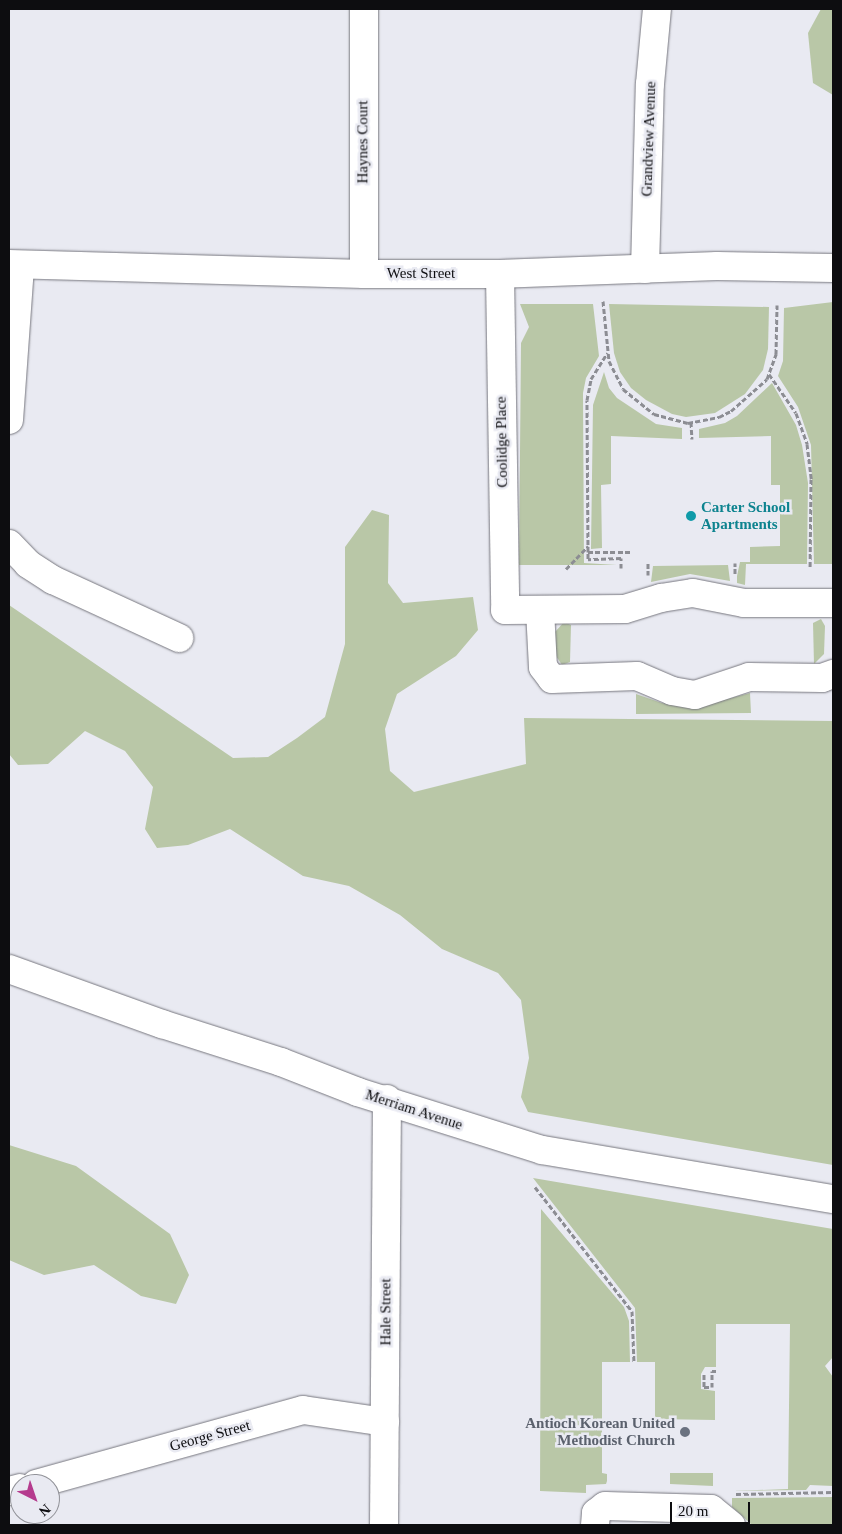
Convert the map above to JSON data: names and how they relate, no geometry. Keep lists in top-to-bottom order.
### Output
{
  "streets": {
    "street": [
      "Grandview Avenue",
      "Haynes Court",
      "West Street",
      "Coolidge Place",
      "Merriam Avenue",
      "Hale Street",
      "George Street"
    ]
  },
  "crossings": [
    ["Grandview Avenue", "West Street"],
    ["Haynes Court", "West Street"],
    ["West Street", "Coolidge Place"],
    ["Merriam Avenue", "Hale Street"],
    ["Hale Street", "George Street"]
  ],
  "places": ["Carter School Apartments", "Antioch Korean United Methodist Church"],
  "scale_bar": "20 m",
  "north": "bottom right"
}
